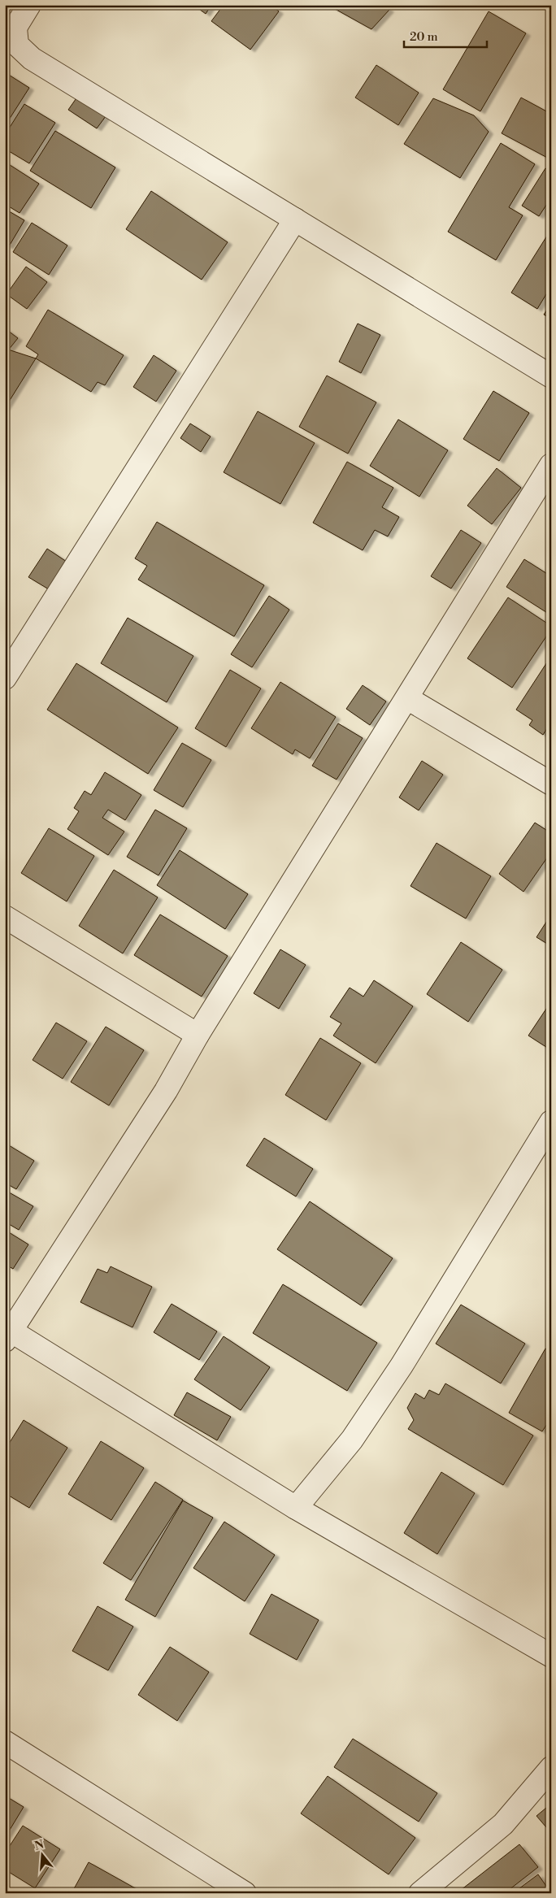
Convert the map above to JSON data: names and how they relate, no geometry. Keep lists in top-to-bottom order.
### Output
{
  "scale_bar": "20 m",
  "north": "top"
}
